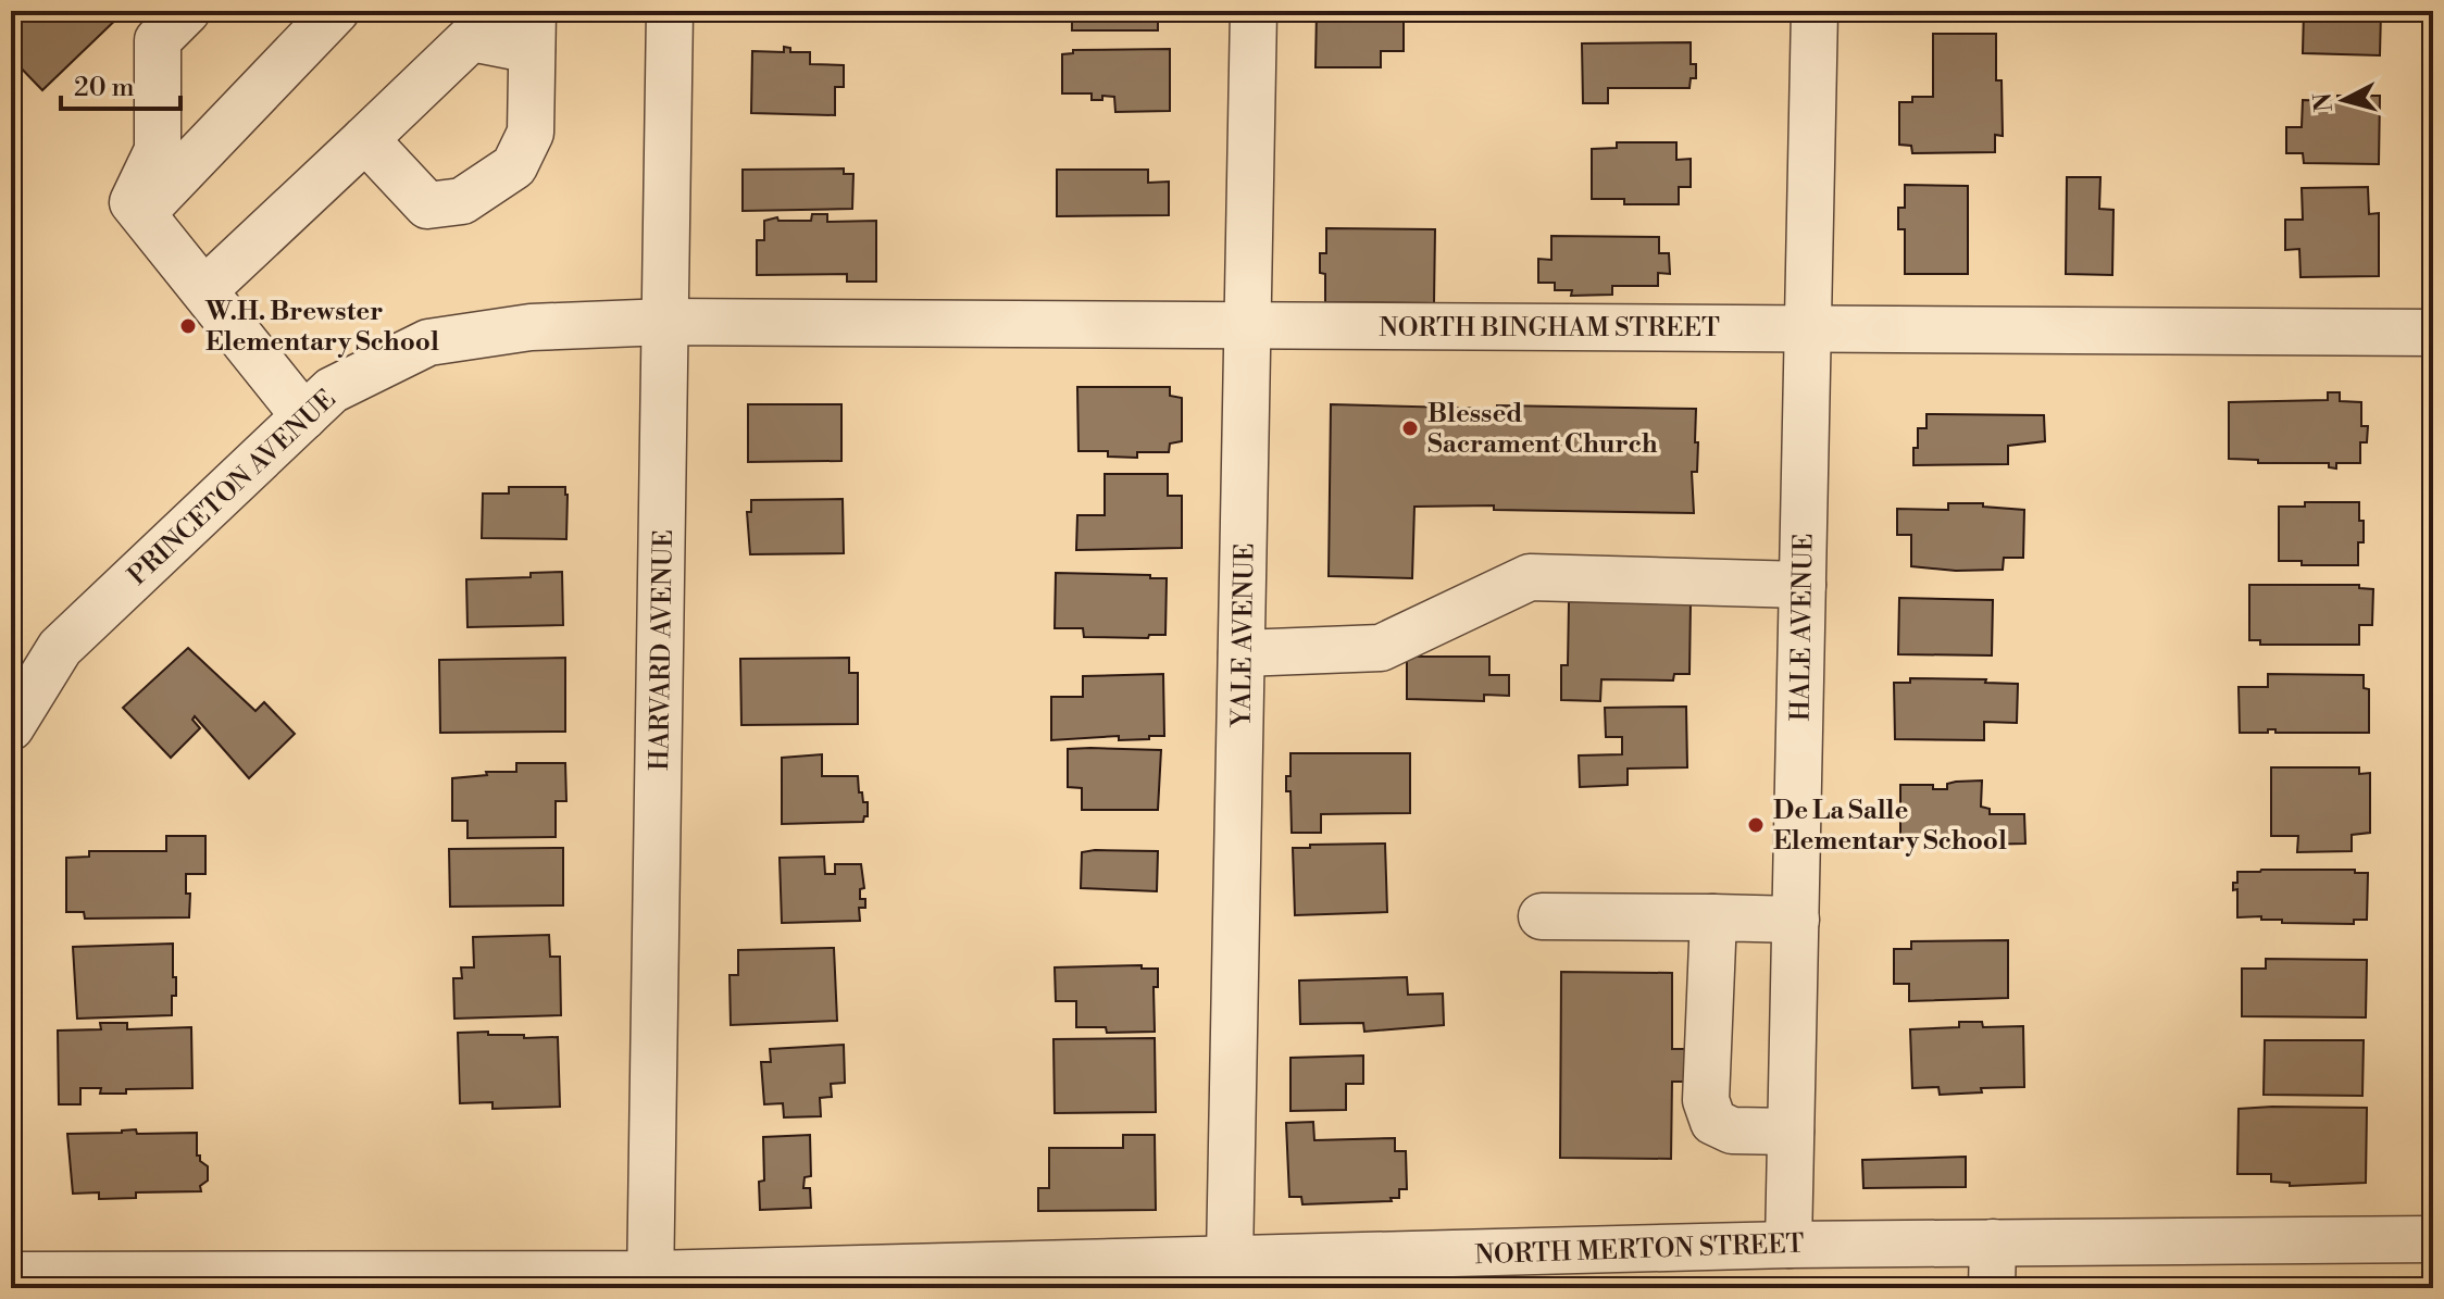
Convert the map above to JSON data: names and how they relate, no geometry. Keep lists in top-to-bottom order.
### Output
{
  "streets": {
    "street": [
      "NORTH BINGHAM STREET",
      "PRINCETON AVENUE",
      "HALE AVENUE",
      "YALE AVENUE",
      "HARVARD AVENUE",
      "NORTH MERTON STREET"
    ]
  },
  "crossings": [
    ["NORTH BINGHAM STREET", "PRINCETON AVENUE"],
    ["NORTH BINGHAM STREET", "HALE AVENUE"],
    ["NORTH BINGHAM STREET", "YALE AVENUE"],
    ["NORTH BINGHAM STREET", "HARVARD AVENUE"],
    ["PRINCETON AVENUE", "HARVARD AVENUE"],
    ["HALE AVENUE", "NORTH MERTON STREET"],
    ["YALE AVENUE", "NORTH MERTON STREET"],
    ["HARVARD AVENUE", "NORTH MERTON STREET"]
  ],
  "places": ["W.H. Brewster Elementary School", "Blessed Sacrament Church", "De La Salle Elementary School"],
  "scale_bar": "20 m",
  "north": "left"
}
